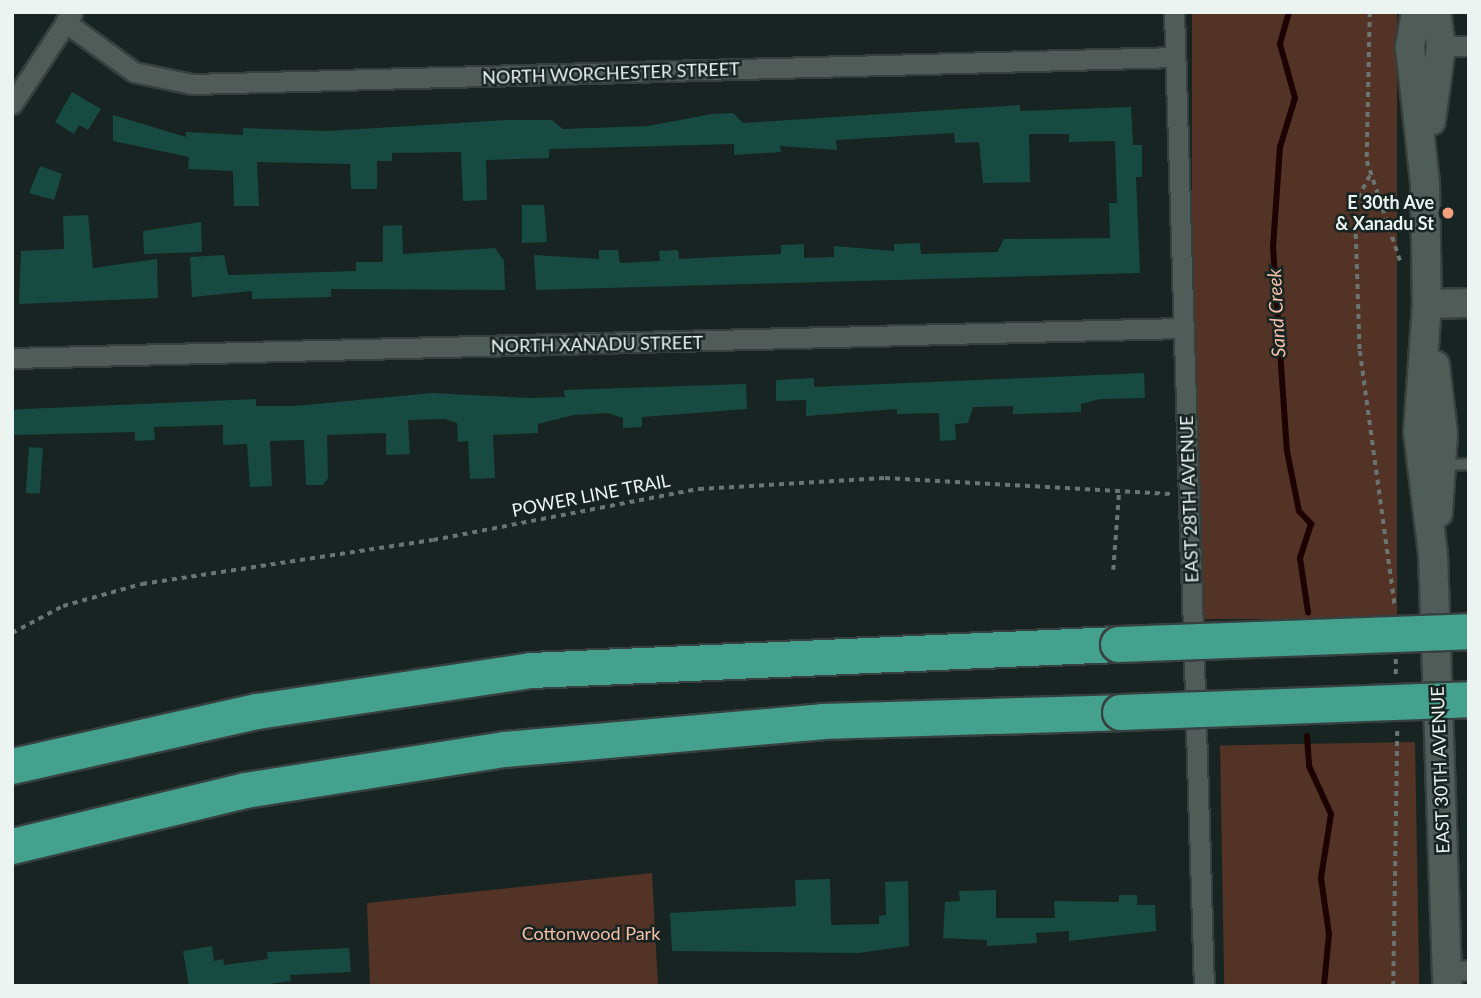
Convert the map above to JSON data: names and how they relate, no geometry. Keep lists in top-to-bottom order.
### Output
{
  "streets": {
    "street": [
      "NORTH WORCHESTER STREET",
      "NORTH XANADU STREET",
      "EAST 28TH AVENUE",
      "EAST 30TH AVENUE"
    ],
    "path": ["POWER LINE TRAIL"]
  },
  "crossings": [
    ["NORTH WORCHESTER STREET", "EAST 28TH AVENUE"],
    ["NORTH XANADU STREET", "EAST 28TH AVENUE"],
    ["POWER LINE TRAIL", "EAST 28TH AVENUE"]
  ],
  "water": ["Sand Creek"],
  "parks": ["Cottonwood Park"],
  "places": ["E 30th Ave & Xanadu St"]
}
